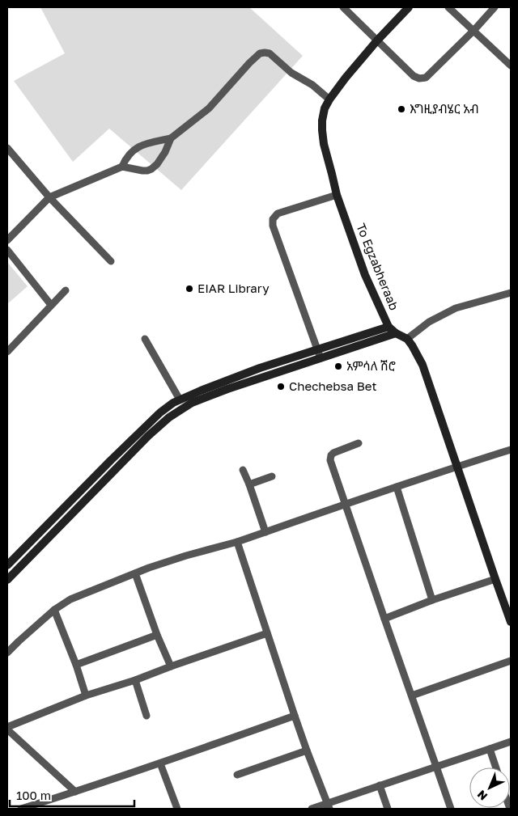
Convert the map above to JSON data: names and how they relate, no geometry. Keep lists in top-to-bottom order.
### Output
{
  "streets": {
    "main road": ["To Egzabheraab"]
  },
  "places": [
    "እግዚያብሄር አብ",
    "EIAR Library",
    "አምሳለ ሽሮ",
    "Chechebsa Bet"
  ],
  "scale_bar": "100 m",
  "north": "bottom left"
}
